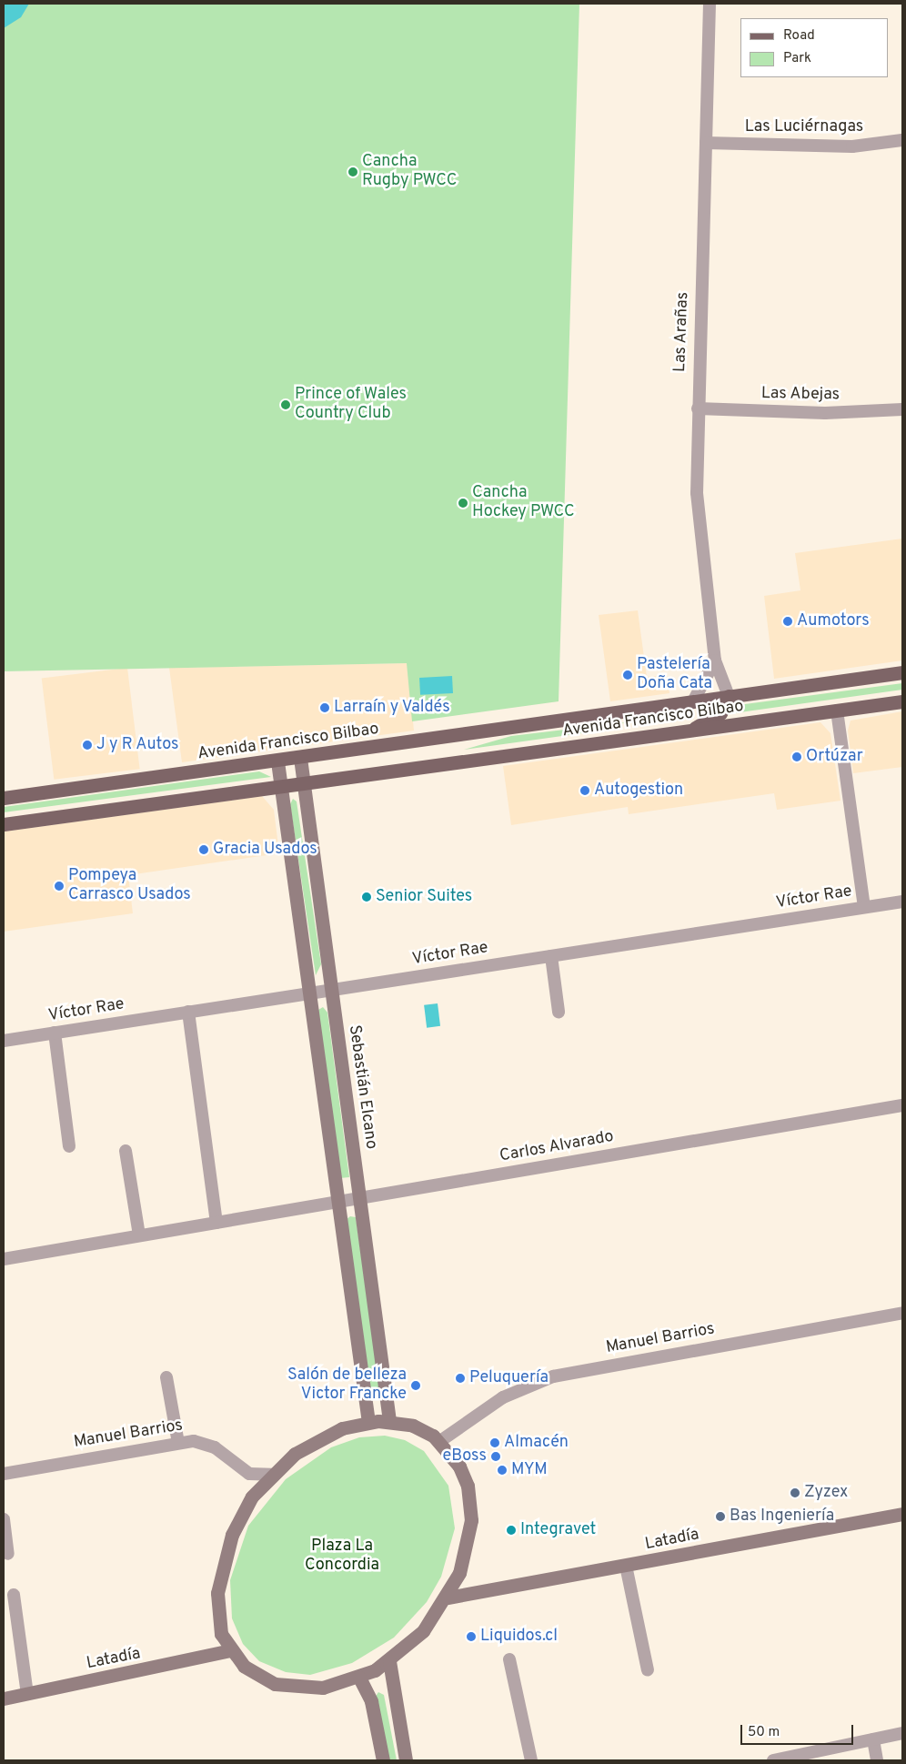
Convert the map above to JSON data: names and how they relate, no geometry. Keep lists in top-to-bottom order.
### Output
{
  "streets": {
    "main road": ["Avenida Francisco Bilbao"],
    "street": [
      "Las Luciérnagas",
      "Las Arañas",
      "Las Abejas",
      "Víctor Rae",
      "Sebastián Elcano",
      "Carlos Alvarado",
      "Manuel Barrios",
      "Latadía"
    ]
  },
  "crossings": [
    ["Las Luciérnagas", "Las Arañas"],
    ["Las Arañas", "Las Abejas"],
    ["Las Arañas", "Avenida Francisco Bilbao"],
    ["Avenida Francisco Bilbao", "Sebastián Elcano"],
    ["Víctor Rae", "Sebastián Elcano"],
    ["Sebastián Elcano", "Carlos Alvarado"]
  ],
  "parks": ["Plaza La Concordia"],
  "places": [
    "Cancha Rugby PWCC",
    "Prince of Wales Country Club",
    "Cancha Hockey PWCC",
    "Aumotors",
    "Pastelería Doña Cata",
    "Larraín y Valdés",
    "J y R Autos",
    "Ortúzar",
    "Autogestion",
    "Gracia Usados",
    "Pompeya Carrasco Usados",
    "Senior Suites",
    "Peluquería",
    "Salón de belleza Victor Francke",
    "Almacén",
    "eBoss",
    "MYM",
    "Zyzex",
    "Bas Ingeniería",
    "Integravet",
    "Liquidos.cl"
  ],
  "legend": ["Road", "Park"],
  "scale_bar": "50 m"
}
